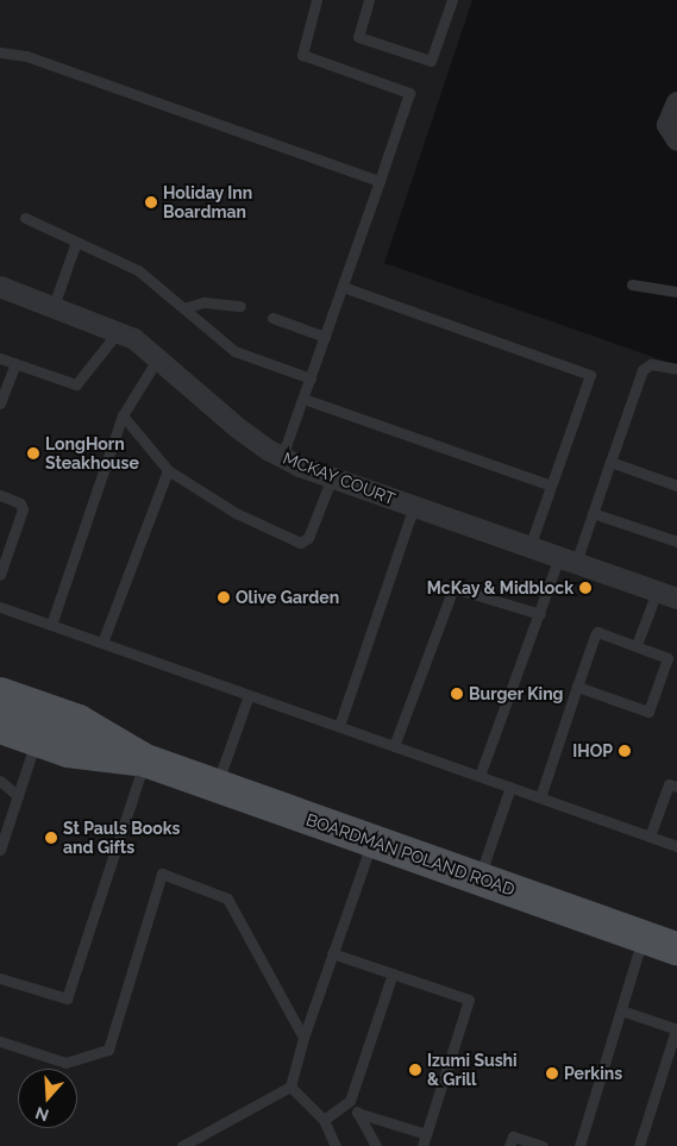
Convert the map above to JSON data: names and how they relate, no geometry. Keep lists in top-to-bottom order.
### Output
{
  "streets": {
    "main road": ["BOARDMAN POLAND ROAD"],
    "street": ["MCKAY COURT"]
  },
  "places": [
    "Holiday Inn Boardman",
    "LongHorn Steakhouse",
    "McKay & Midblock",
    "Olive Garden",
    "Burger King",
    "IHOP",
    "St Pauls Books and Gifts",
    "Izumi Sushi & Grill",
    "Perkins"
  ],
  "north": "bottom"
}
